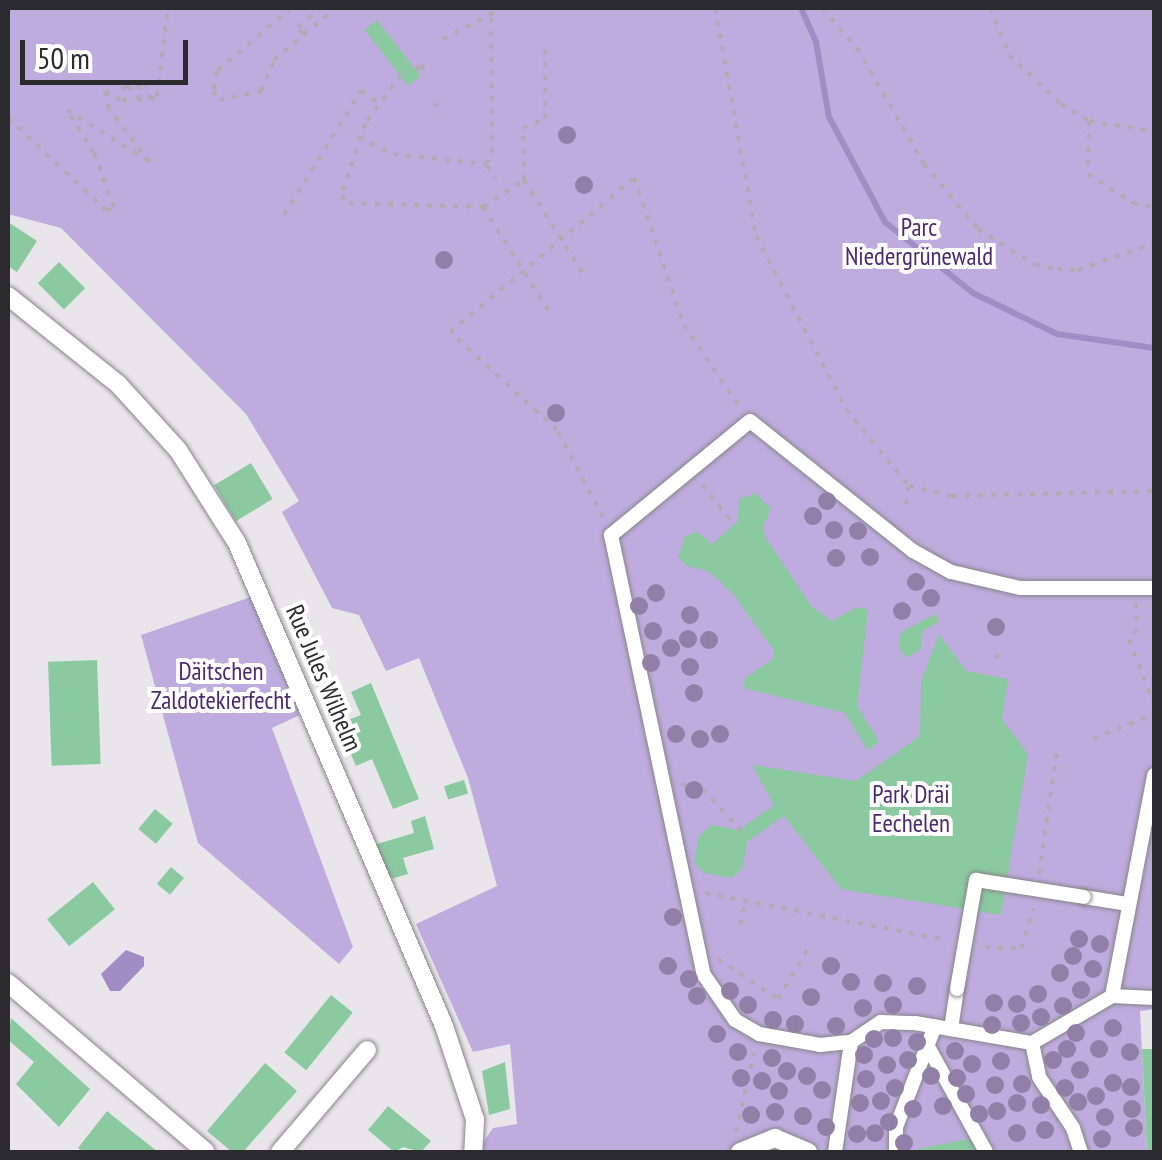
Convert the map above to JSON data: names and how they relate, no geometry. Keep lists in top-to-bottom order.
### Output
{
  "streets": {
    "street": ["Rue Jules Wilhelm"]
  },
  "parks": ["Parc Niedergrünewald", "Däitschen Zaldotekierfecht", "Park Dräi Eechelen"],
  "scale_bar": "50 m"
}
